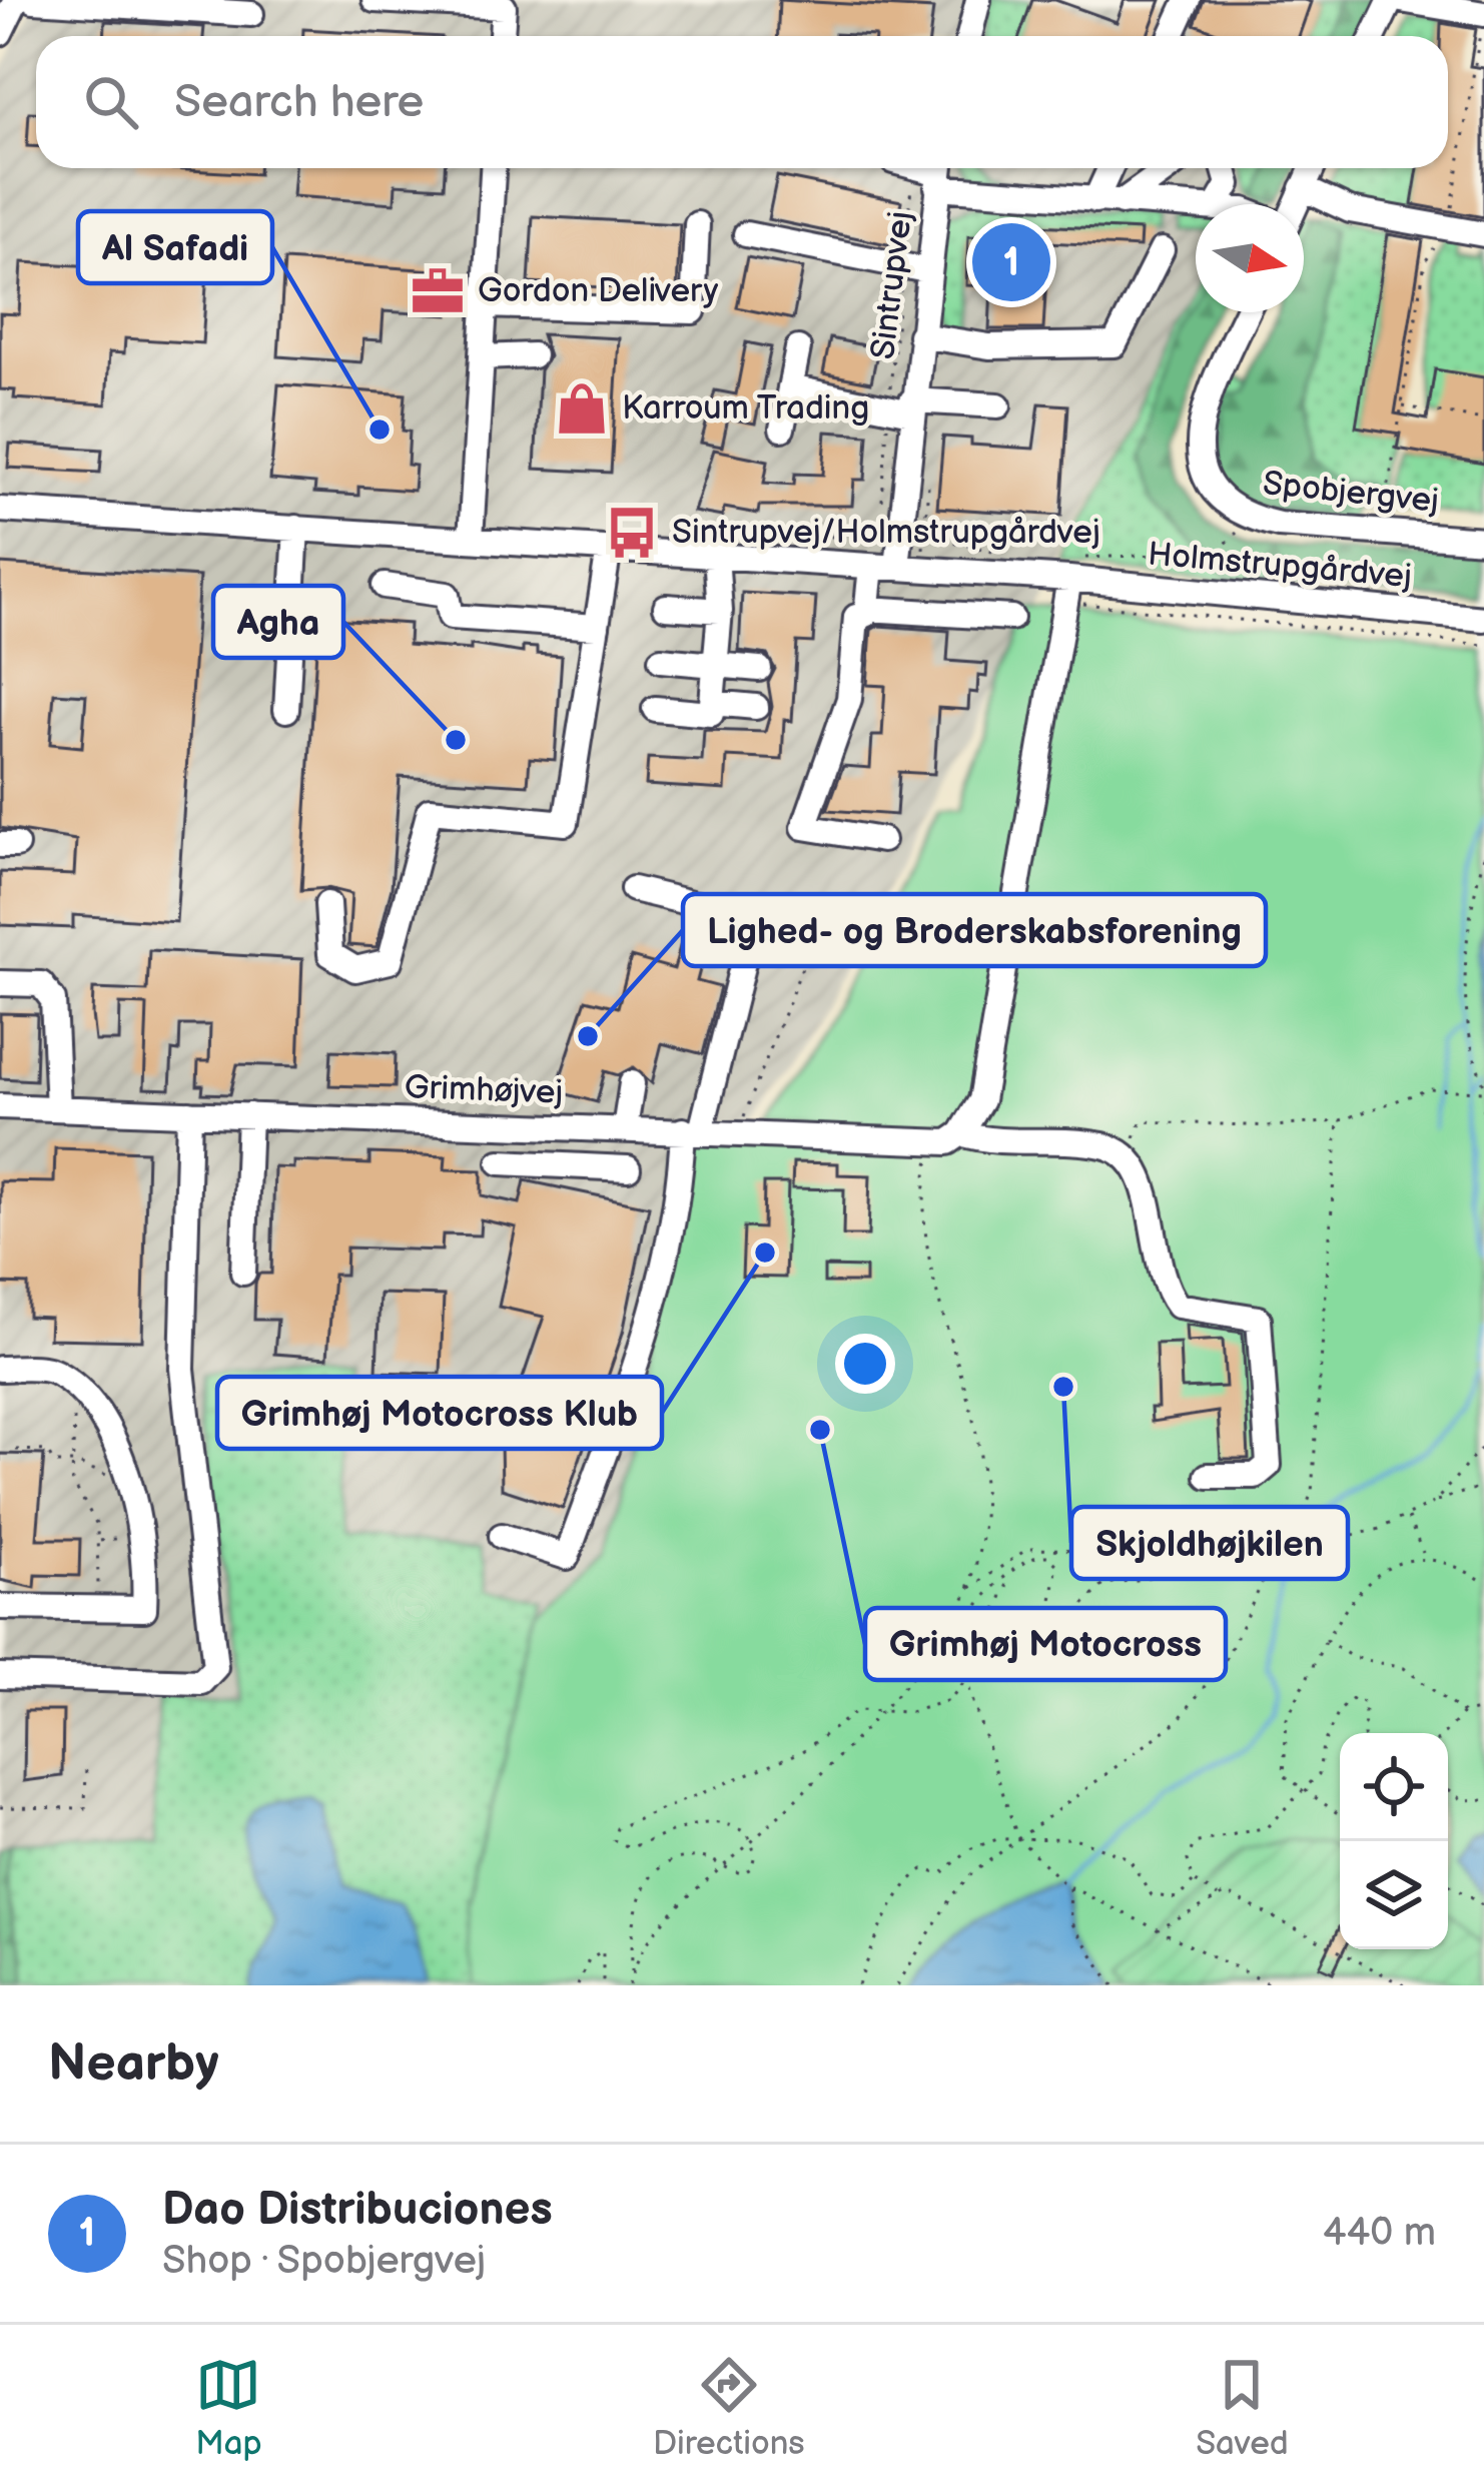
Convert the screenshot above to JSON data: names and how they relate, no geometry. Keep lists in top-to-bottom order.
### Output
{
  "streets": {
    "street": [
      "Sintrupvej",
      "Spobjergvej",
      "Holmstrupgårdvej",
      "Grimhøjvej"
    ]
  },
  "crossings": [
    ["Sintrupvej", "Holmstrupgårdvej"]
  ],
  "places": {
    "office": ["Gordon Delivery"],
    "shop": ["Karroum Trading"],
    "other": [
      "Al Safadi",
      "Agha",
      "Lighed- og Broderskabsforening",
      "Grimhøj Motocross Klub",
      "Skjoldhøjkilen",
      "Grimhøj Motocross"
    ],
    "bus stop": ["Sintrupvej/Holmstrupgårdvej"]
  },
  "north": "right",
  "page": {
    "search": "Search here",
    "pins": "1",
    "heading": "Nearby",
    "list": [
      {
        "mark": "1",
        "name": "Dao Distribuciones",
        "note": "Shop · Spobjergvej",
        "value": "440 m"
      }
    ],
    "nav": ["Map", "Directions", "Saved"]
  }
}
